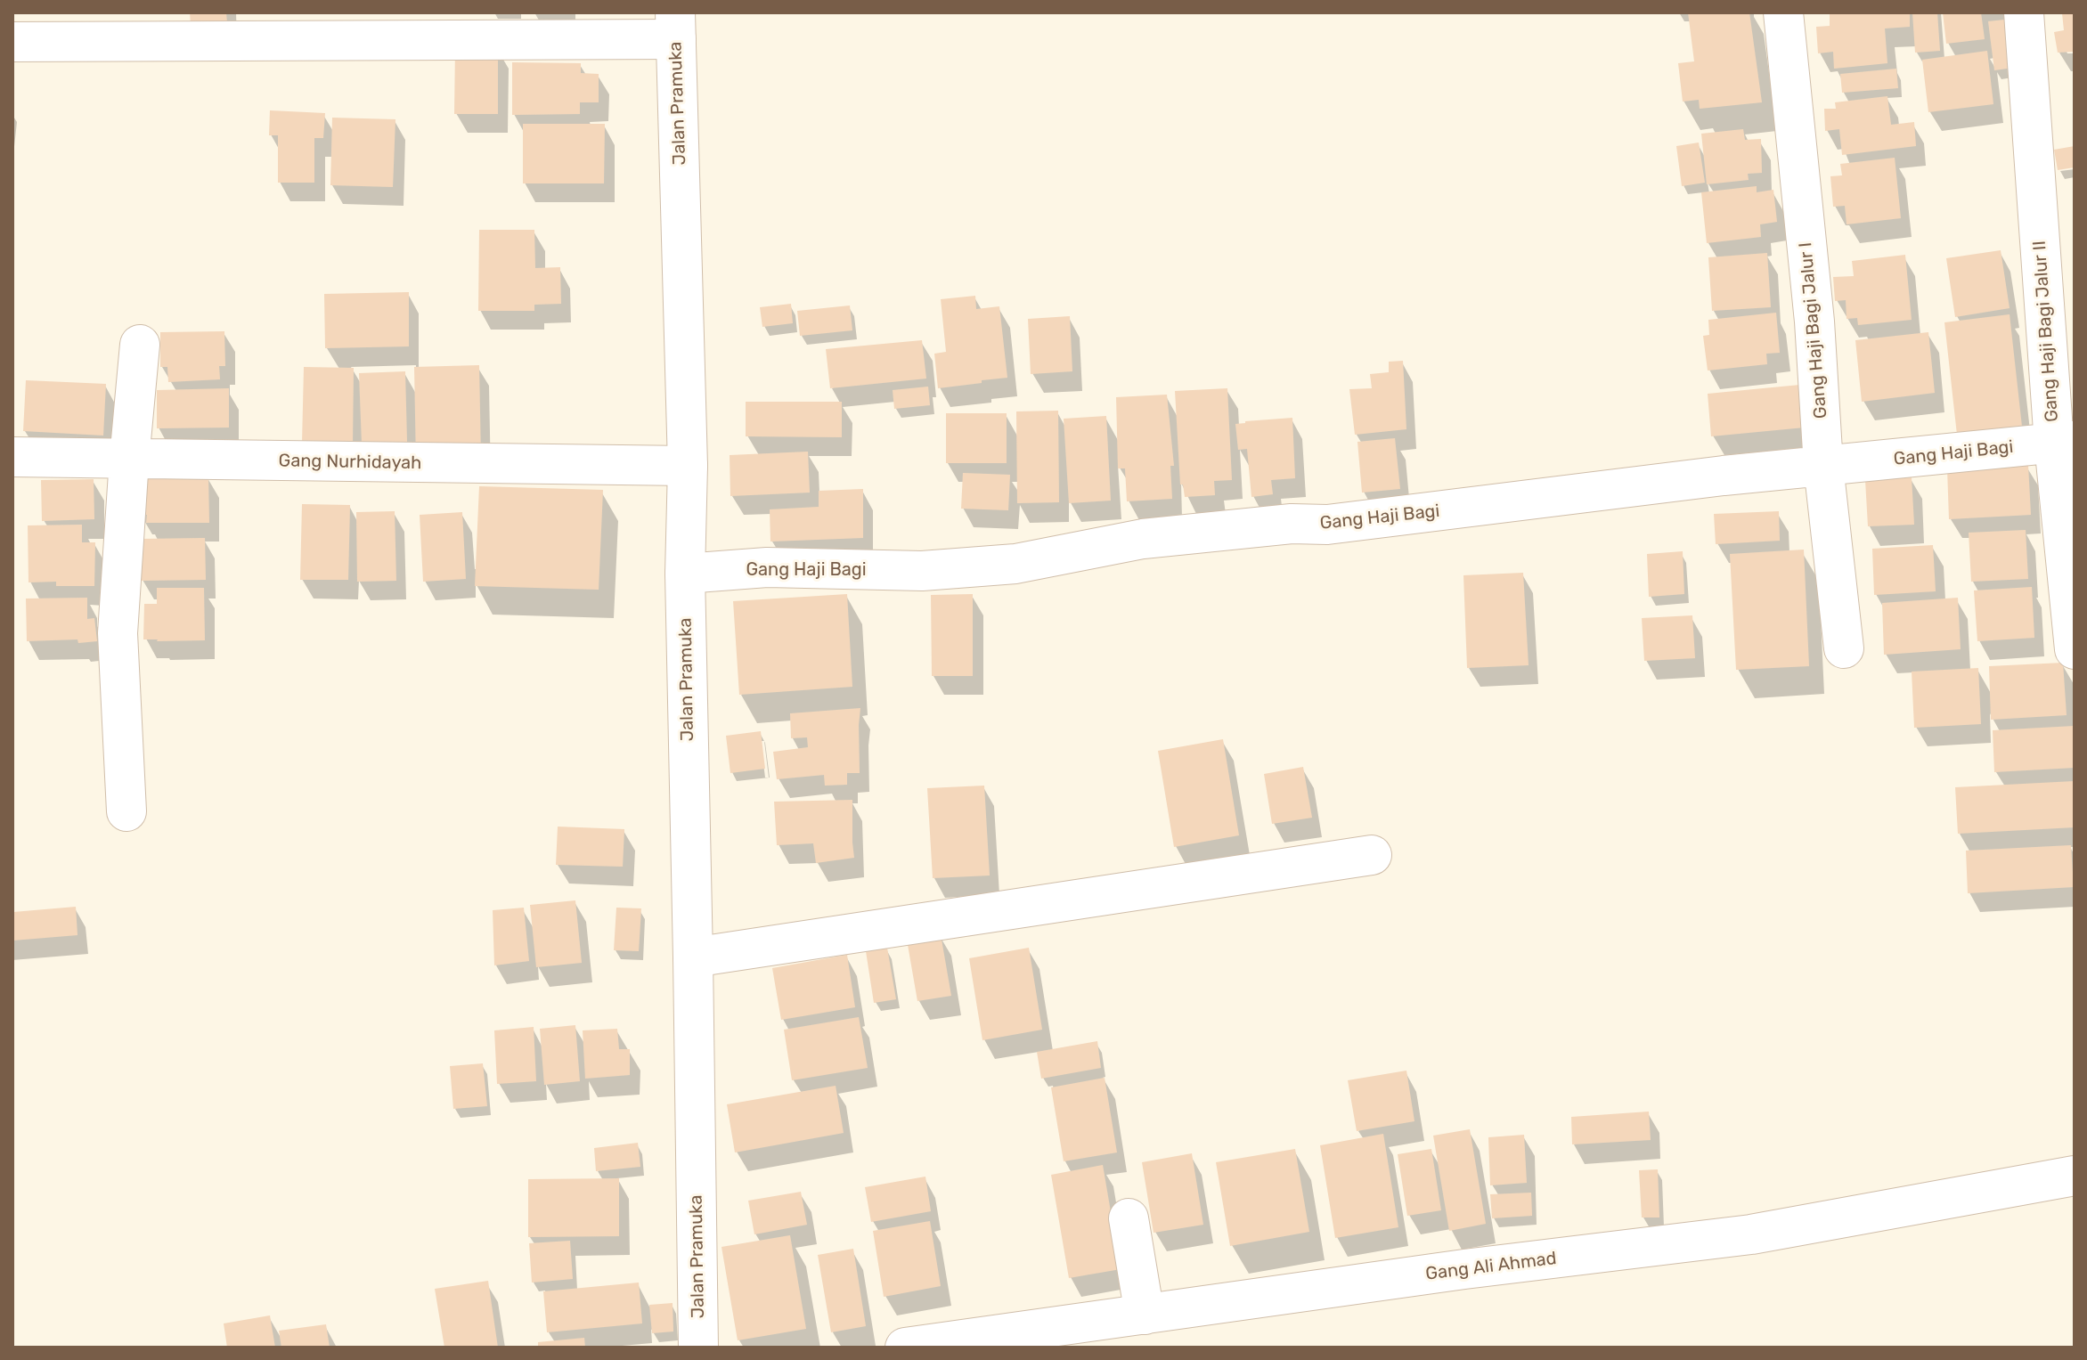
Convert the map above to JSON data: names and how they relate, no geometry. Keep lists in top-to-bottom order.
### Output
{
  "streets": {
    "street": [
      "Jalan Pramuka",
      "Gang Haji Bagi Jalur I",
      "Gang Haji Bagi Jalur II",
      "Gang Haji Bagi",
      "Gang Nurhidayah",
      "Gang Ali Ahmad"
    ]
  },
  "crossings": [
    ["Jalan Pramuka", "Gang Haji Bagi"],
    ["Jalan Pramuka", "Gang Nurhidayah"],
    ["Gang Haji Bagi Jalur I", "Gang Haji Bagi"],
    ["Gang Haji Bagi Jalur II", "Gang Haji Bagi"]
  ]
}
